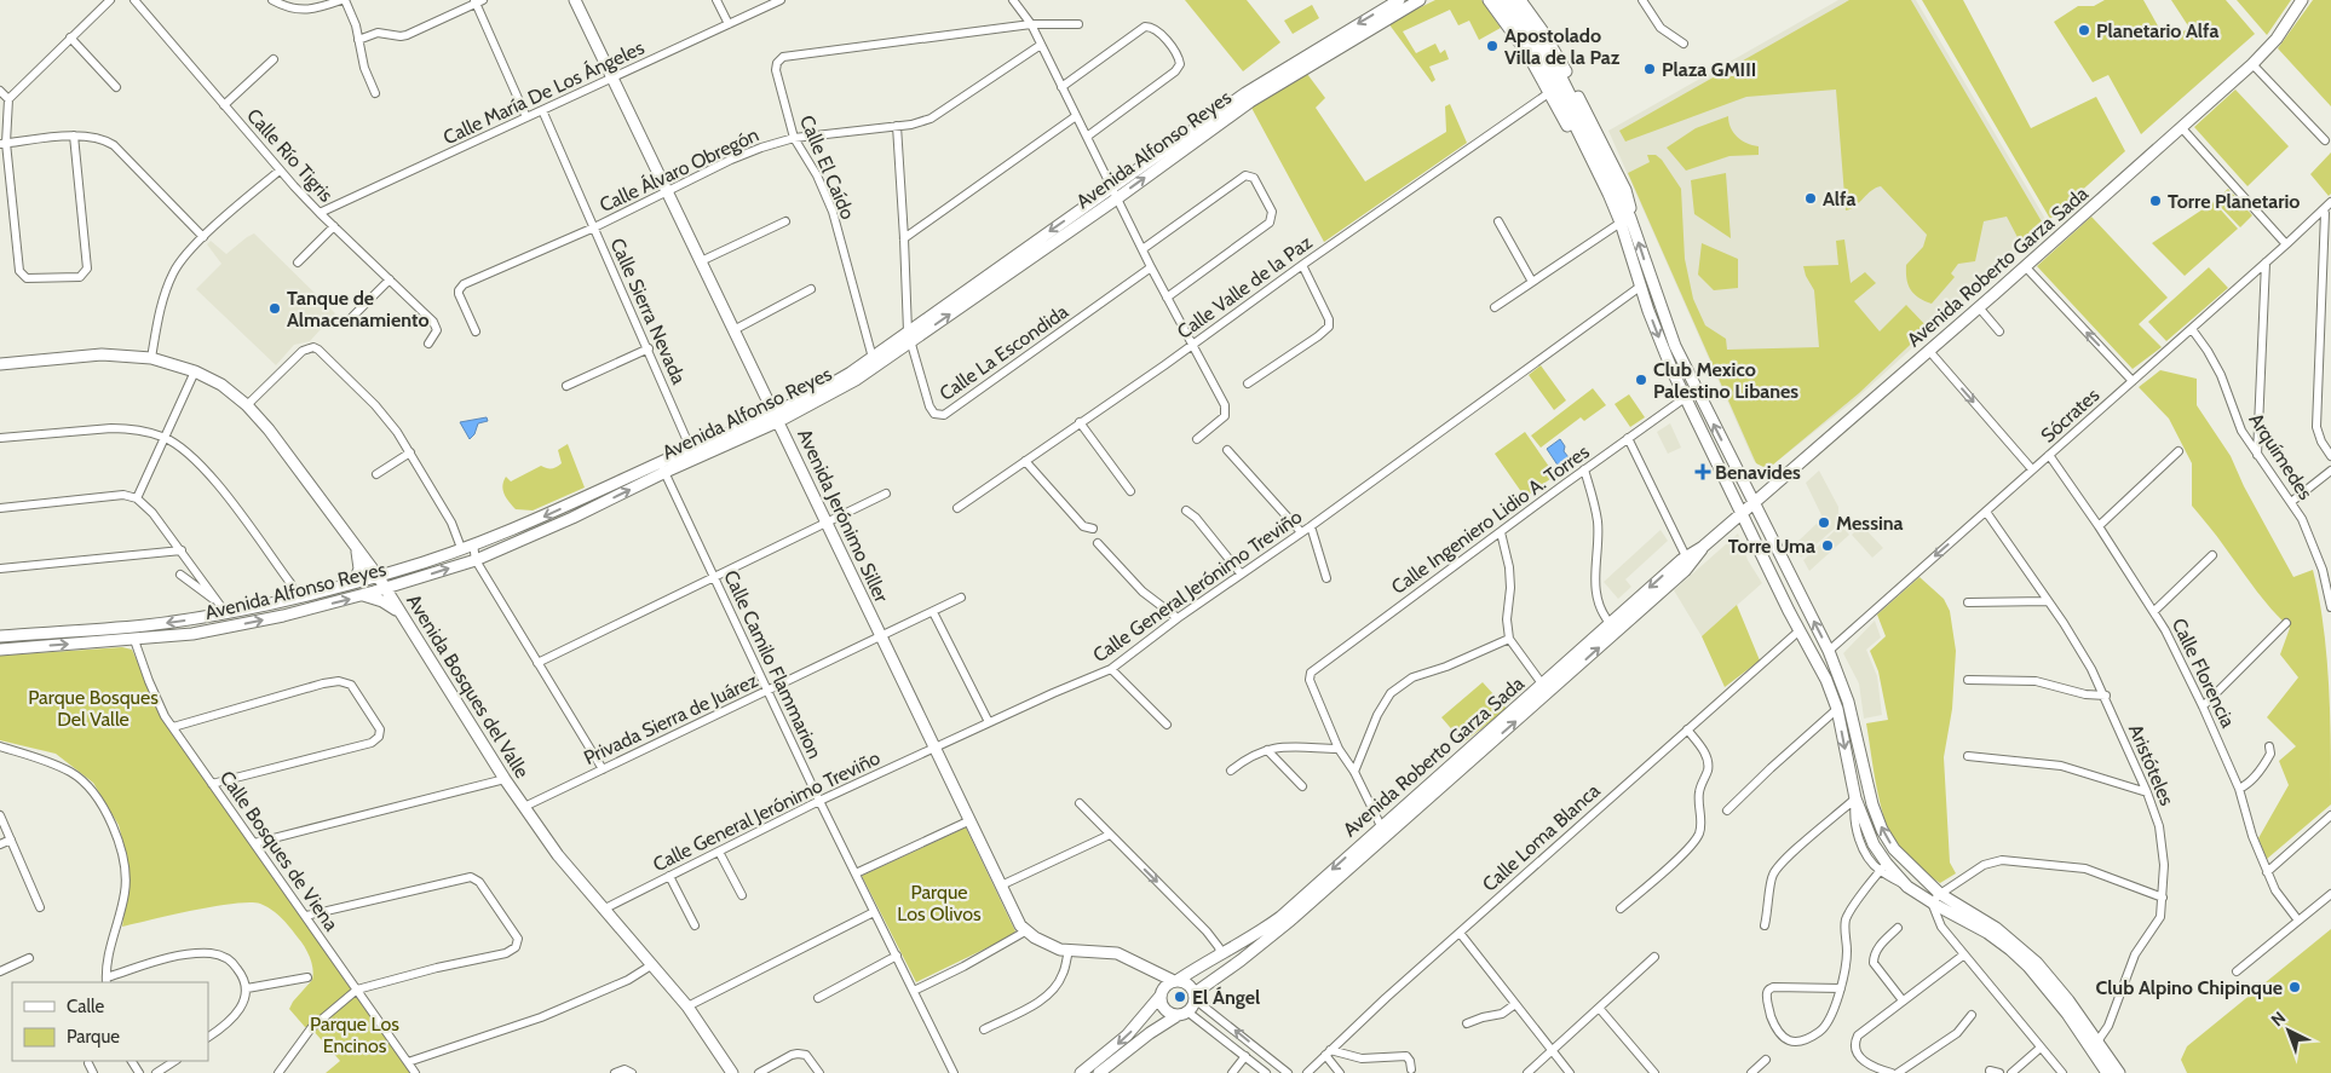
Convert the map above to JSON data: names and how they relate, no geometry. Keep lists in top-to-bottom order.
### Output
{
  "streets": {
    "street": [
      "Calle María De Los Ángeles",
      "Avenida Alfonso Reyes",
      "Calle Río Tigris",
      "Calle El Caído",
      "Calle Álvaro Obregón",
      "Avenida Roberto Garza Sada",
      "Calle Valle de la Paz",
      "Calle Sierra Nevada",
      "Calle La Escondida",
      "Sócrates",
      "Arquímedes",
      "Avenida Jerónimo Siller",
      "Calle Ingeniero Lidio A. Torres",
      "Calle General Jerónimo Treviño",
      "Calle Camilo Flammarion",
      "Calle Florencia",
      "Avenida Bosques del Valle",
      "Privada Sierra de Juárez",
      "Aristóteles",
      "Calle Loma Blanca",
      "Calle Bosques de Viena"
    ]
  },
  "crossings": [
    ["Calle María De Los Ángeles", "Calle Río Tigris"],
    ["Calle María De Los Ángeles", "Calle Sierra Nevada"],
    ["Calle María De Los Ángeles", "Avenida Jerónimo Siller"],
    ["Avenida Alfonso Reyes", "Calle El Caído"],
    ["Avenida Alfonso Reyes", "Calle Sierra Nevada"],
    ["Avenida Alfonso Reyes", "Calle La Escondida"],
    ["Avenida Alfonso Reyes", "Avenida Jerónimo Siller"],
    ["Avenida Alfonso Reyes", "Calle Camilo Flammarion"],
    ["Avenida Alfonso Reyes", "Avenida Bosques del Valle"],
    ["Avenida Alfonso Reyes", "Calle Bosques de Viena"],
    ["Calle El Caído", "Calle Álvaro Obregón"],
    ["Calle Álvaro Obregón", "Calle Sierra Nevada"],
    ["Calle Álvaro Obregón", "Calle La Escondida"],
    ["Calle Álvaro Obregón", "Avenida Jerónimo Siller"],
    ["Sócrates", "Arquímedes"],
    ["Sócrates", "Calle Florencia"],
    ["Sócrates", "Aristóteles"],
    ["Avenida Jerónimo Siller", "Calle General Jerónimo Treviño"],
    ["Avenida Jerónimo Siller", "Privada Sierra de Juárez"],
    ["Calle General Jerónimo Treviño", "Calle Camilo Flammarion"],
    ["Calle General Jerónimo Treviño", "Avenida Bosques del Valle"],
    ["Calle Camilo Flammarion", "Privada Sierra de Juárez"],
    ["Avenida Bosques del Valle", "Privada Sierra de Juárez"]
  ],
  "parks": ["Parque Bosques Del Valle", "Parque Los Olivos", "Parque Los Encinos"],
  "places": {
    "other": [
      "Planetario Alfa",
      "Apostolado Villa de la Paz",
      "Plaza GMIII",
      "Alfa",
      "Torre Planetario",
      "Tanque de Almacenamiento",
      "Club Mexico Palestino Libanes",
      "Messina",
      "Torre Uma",
      "Club Alpino Chipinque",
      "El Ángel"
    ],
    "health": ["Benavides"]
  },
  "legend": ["Calle", "Parque"],
  "north": "top left"
}
